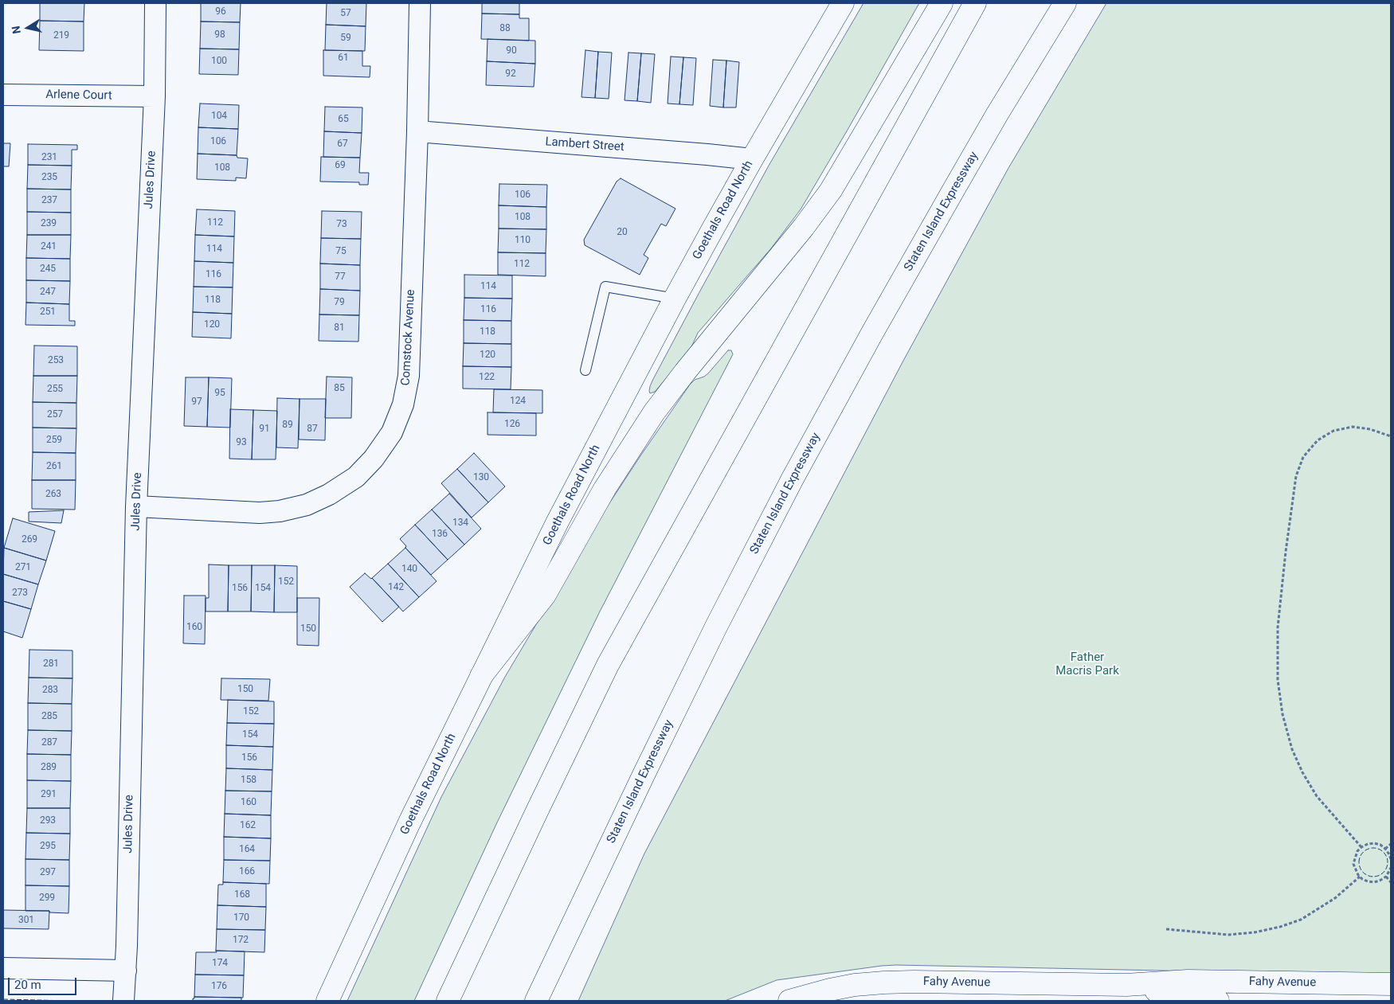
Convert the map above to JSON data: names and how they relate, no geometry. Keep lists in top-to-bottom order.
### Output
{
  "streets": {
    "main road": ["Goethals Road North", "Staten Island Expressway", "Fahy Avenue"],
    "street": [
      "Arlene Court",
      "Lambert Street",
      "Jules Drive",
      "Comstock Avenue"
    ]
  },
  "crossings": [
    ["Arlene Court", "Jules Drive"],
    ["Lambert Street", "Goethals Road North"],
    ["Lambert Street", "Comstock Avenue"],
    ["Jules Drive", "Comstock Avenue"]
  ],
  "parks": ["Father Macris Park"],
  "house_numbers": [
    "96",
    "57",
    "88",
    "98",
    "219",
    "59",
    "90",
    "61",
    "100",
    "92",
    "104",
    "65",
    "106",
    "67",
    "231",
    "69",
    "108",
    "235",
    "106",
    "237",
    "108",
    "112",
    "239",
    "73",
    "20",
    "110",
    "241",
    "114",
    "75",
    "112",
    "245",
    "116",
    "77",
    "114",
    "247",
    "118",
    "79",
    "116",
    "251",
    "120",
    "81",
    "118",
    "120",
    "253",
    "122",
    "85",
    "255",
    "95",
    "124",
    "97",
    "257",
    "126",
    "89",
    "91",
    "87",
    "259",
    "93",
    "261",
    "130",
    "263",
    "134",
    "136",
    "269",
    "271",
    "140",
    "152",
    "142",
    "156",
    "154",
    "273",
    "160",
    "150",
    "281",
    "150",
    "283",
    "152",
    "285",
    "154",
    "287",
    "156",
    "289",
    "158",
    "291",
    "160",
    "293",
    "162",
    "295",
    "164",
    "166",
    "297",
    "168",
    "299",
    "170",
    "301",
    "172",
    "174",
    "176"
  ],
  "scale_bar": "20 m",
  "north": "left"
}
